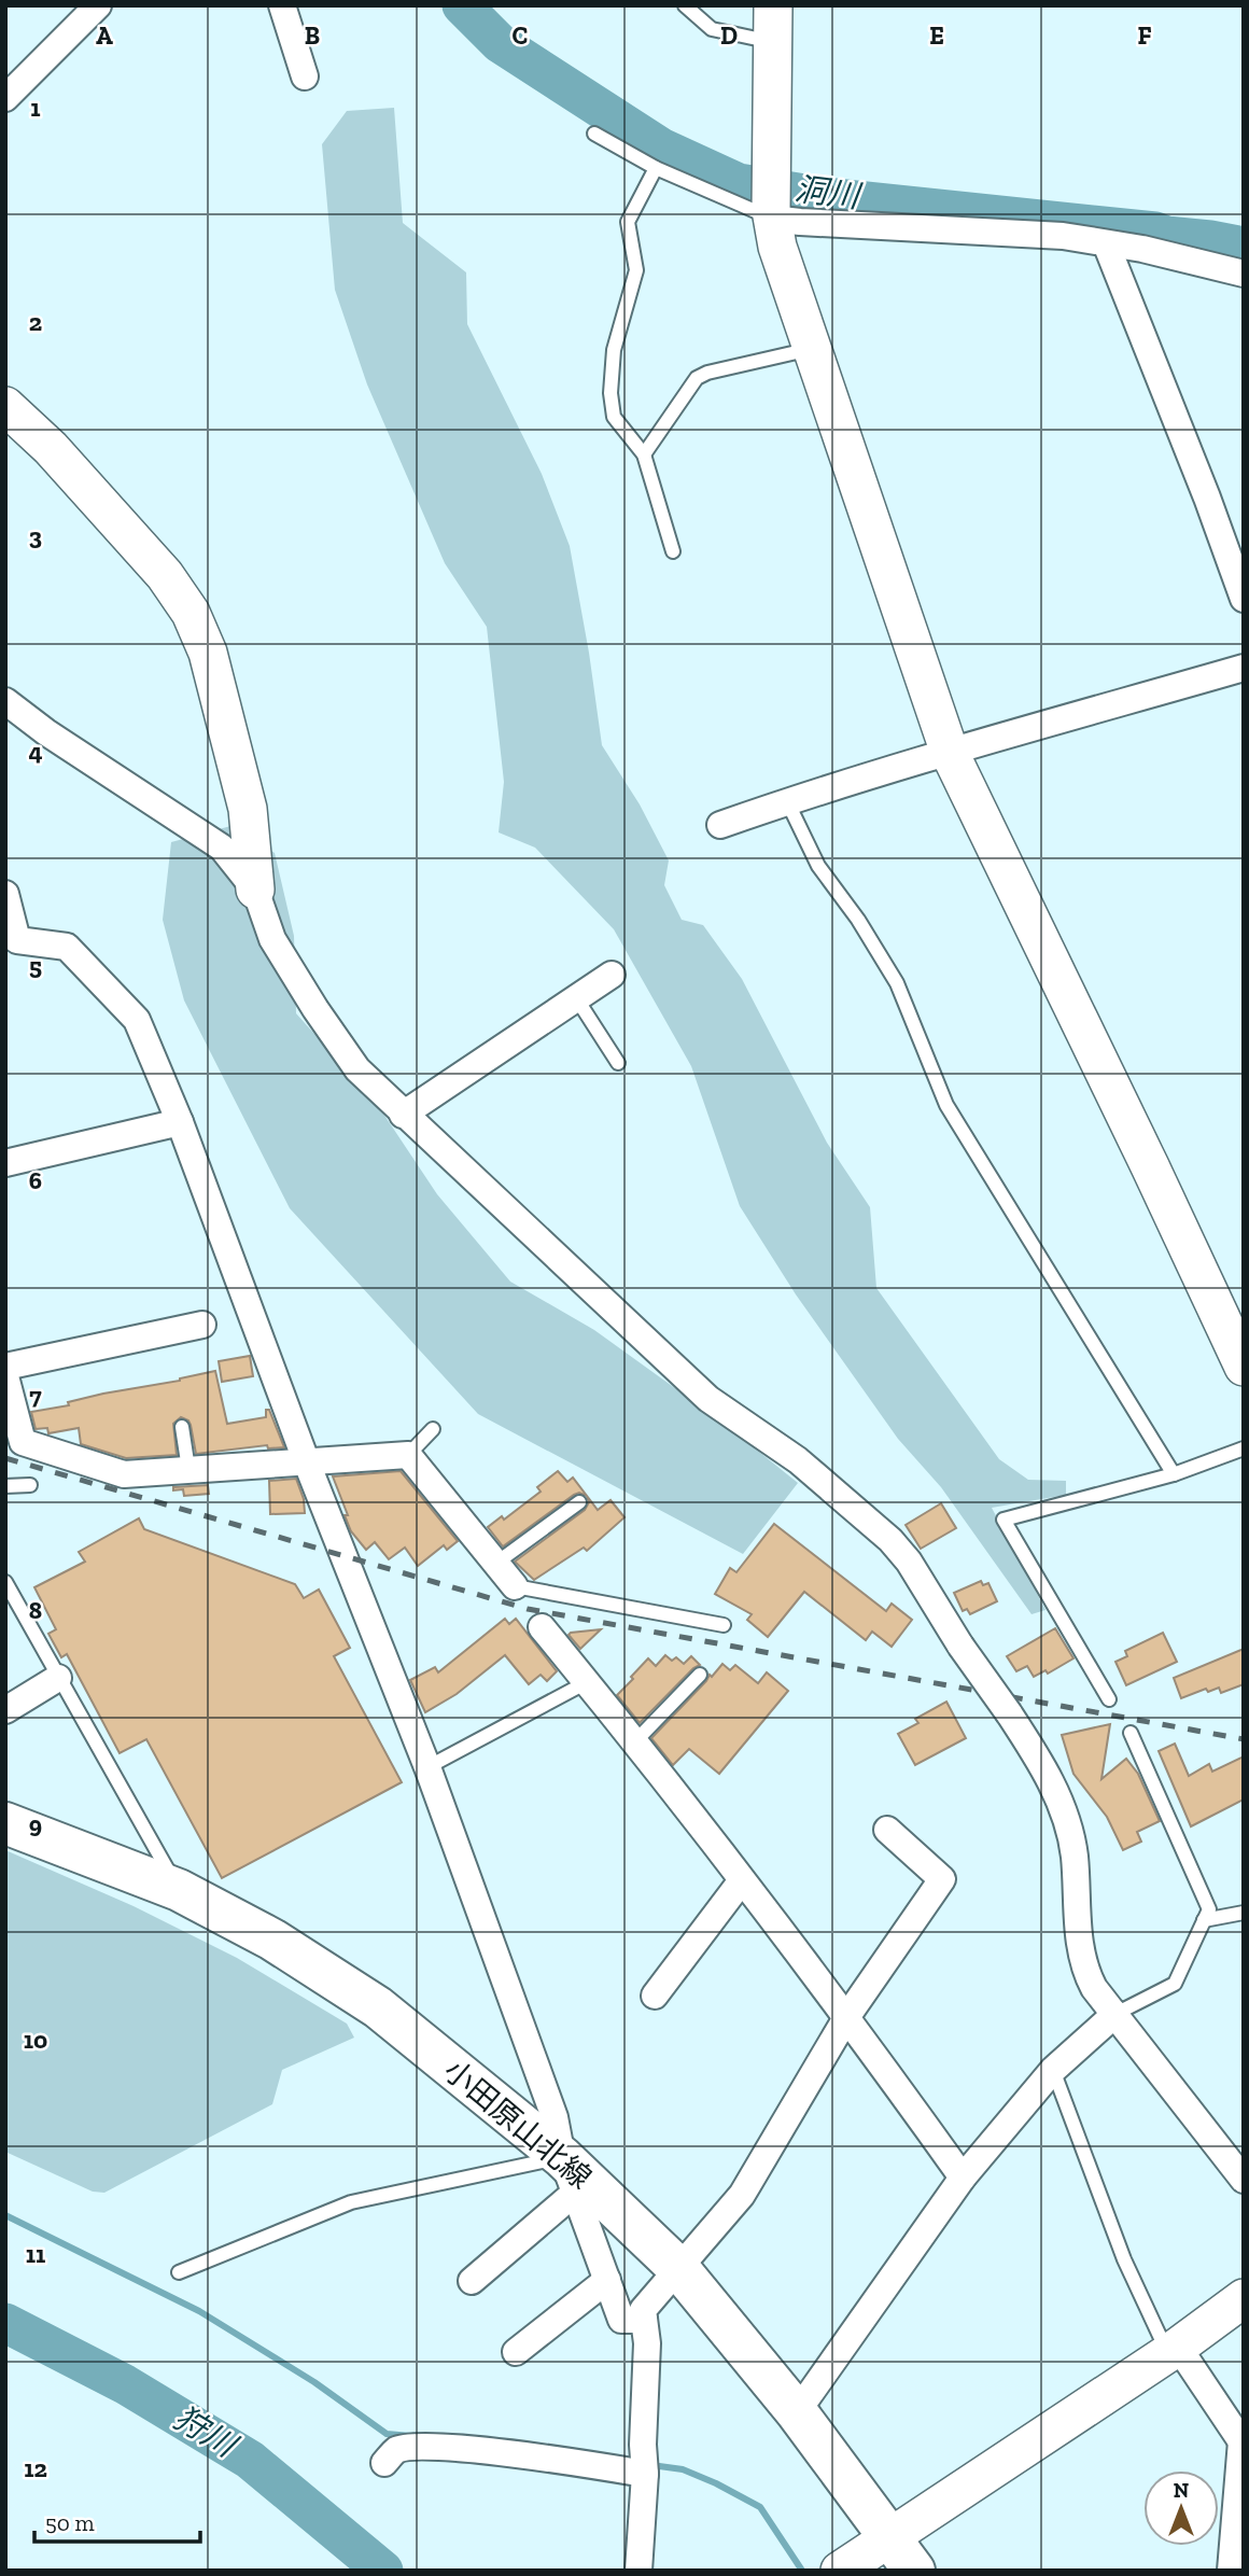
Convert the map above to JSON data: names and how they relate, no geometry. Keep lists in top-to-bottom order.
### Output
{
  "streets": {
    "main road": ["小田原山北線"]
  },
  "water": ["洞川", "狩川"],
  "scale_bar": "50 m",
  "north": "top",
  "grid": {
    "columns": [
      "A",
      "B",
      "C",
      "D",
      "E",
      "F"
    ],
    "rows": [
      "1",
      "2",
      "3",
      "4",
      "5",
      "6",
      "7",
      "8",
      "9",
      "10",
      "11",
      "12"
    ]
  }
}
